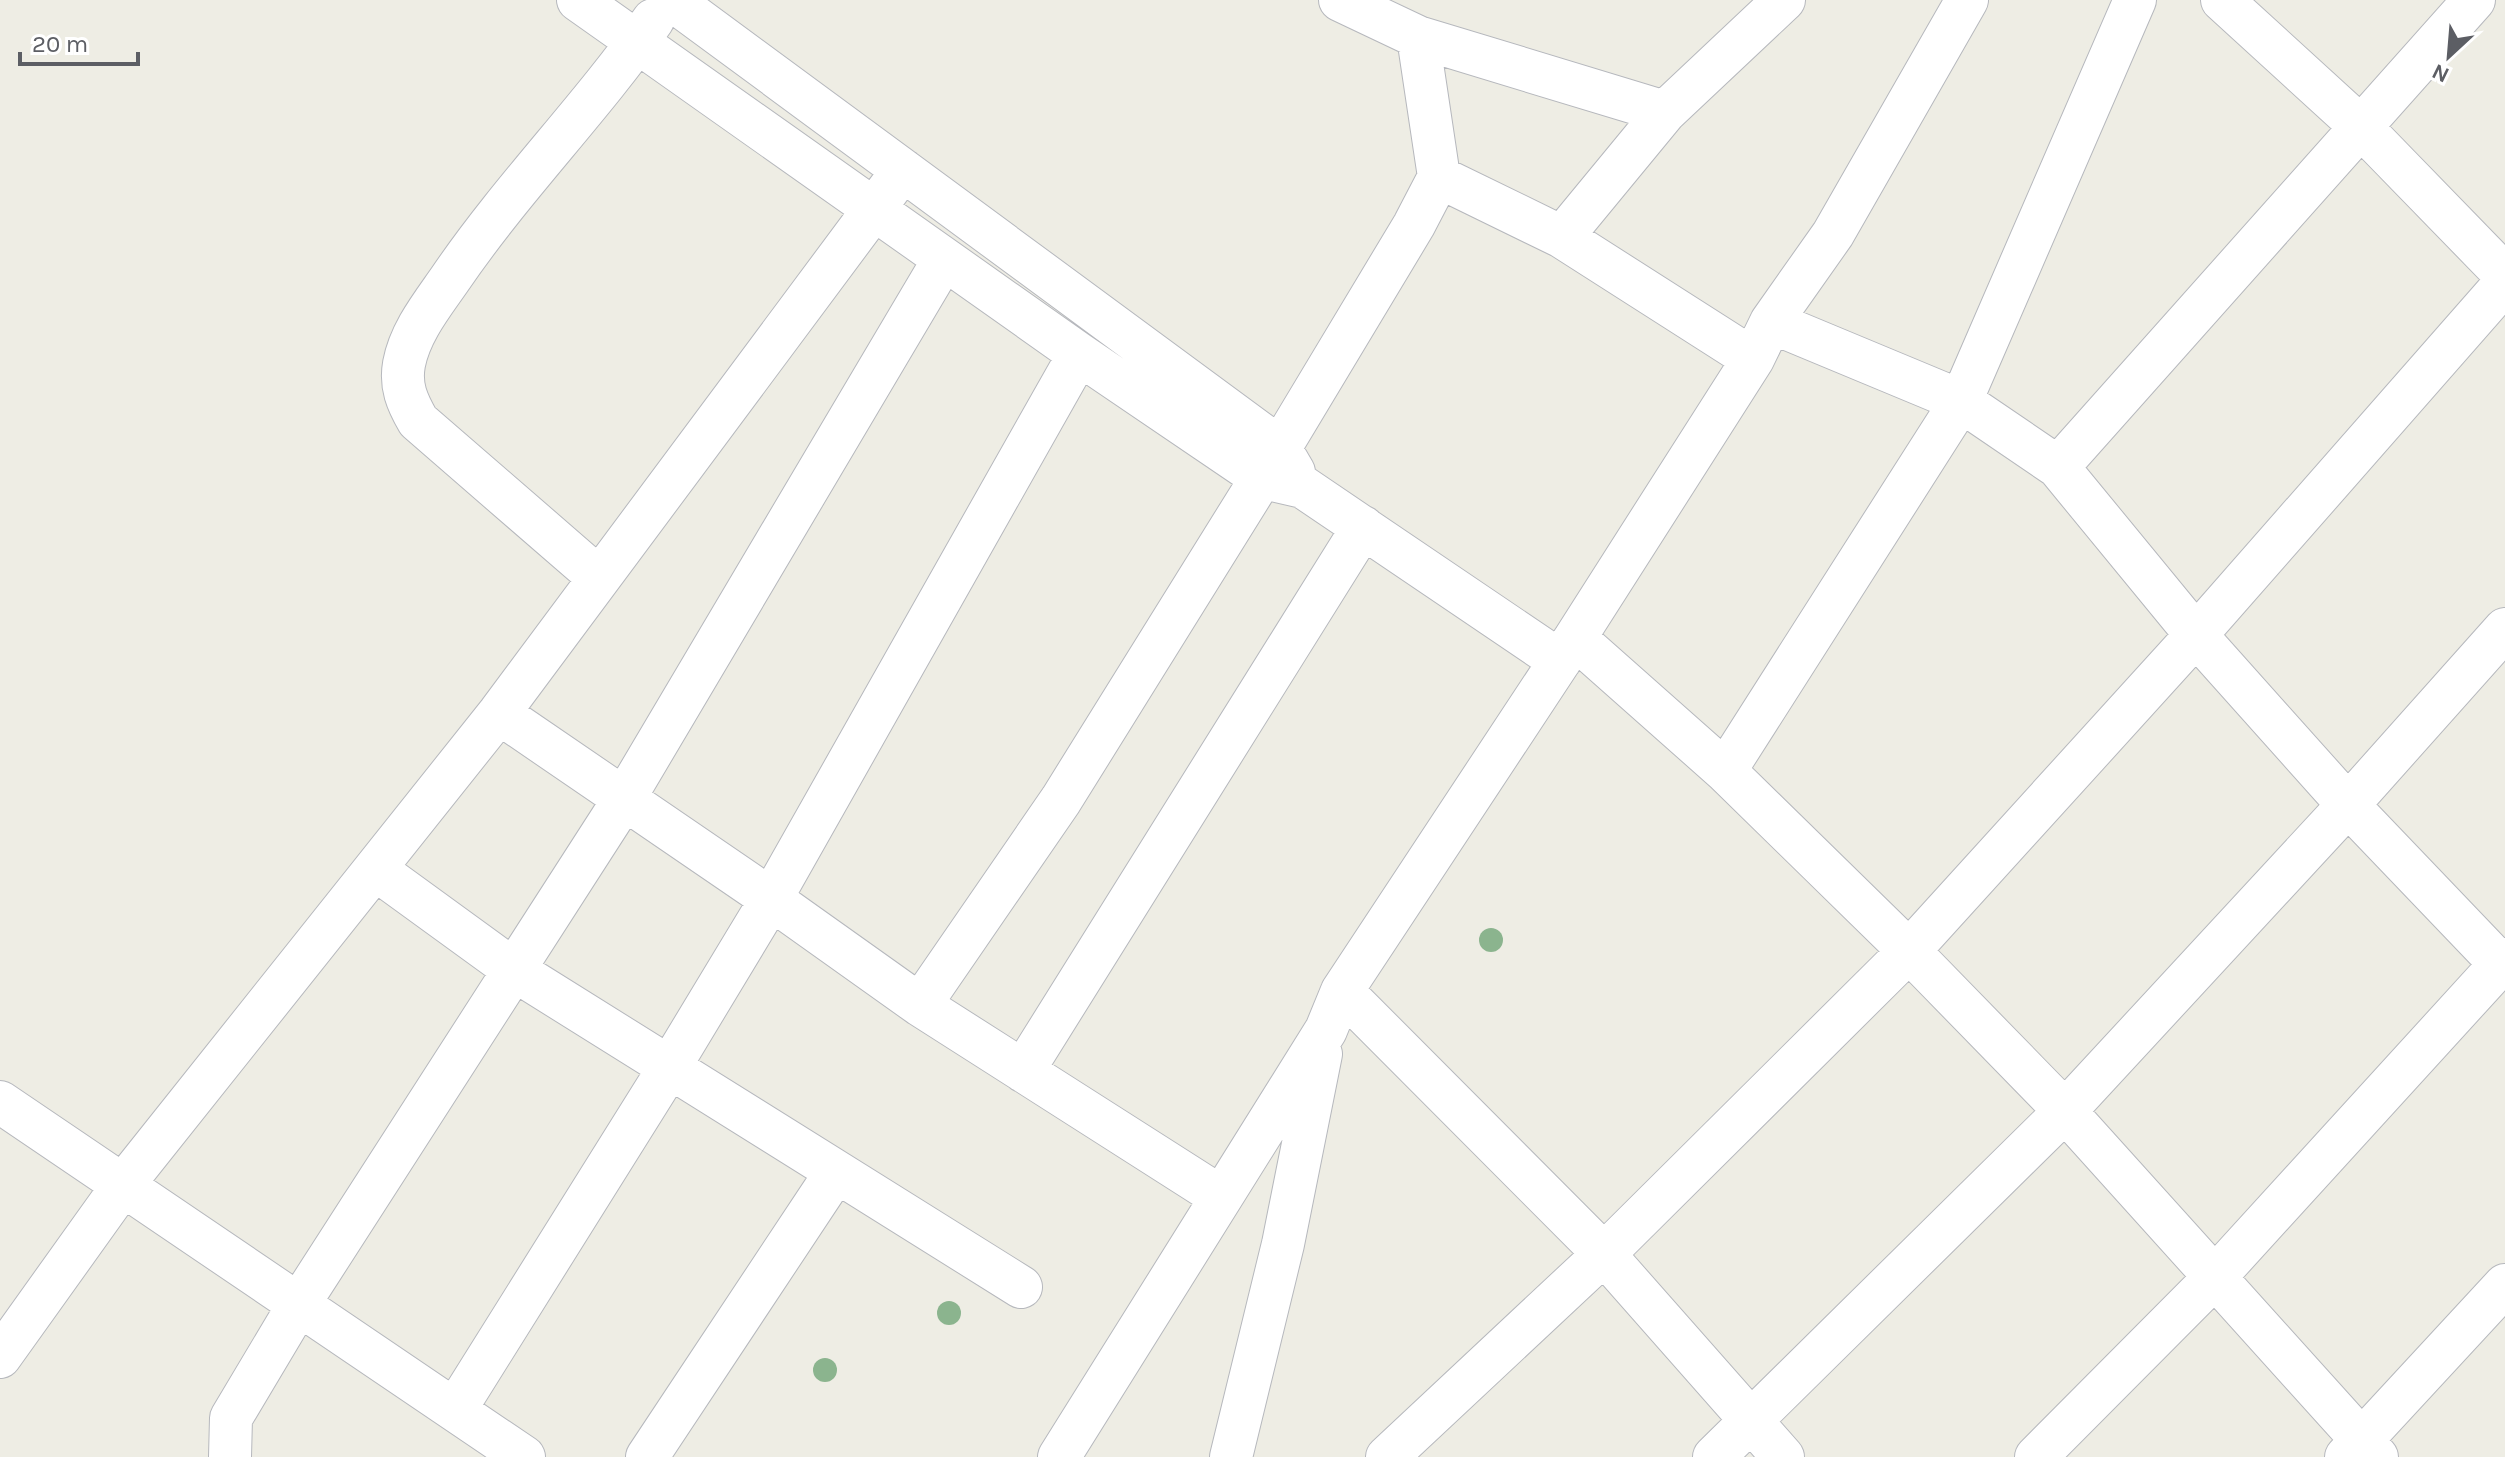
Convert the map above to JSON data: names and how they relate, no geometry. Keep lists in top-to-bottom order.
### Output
{
  "scale_bar": "20 m",
  "north": "bottom left"
}
